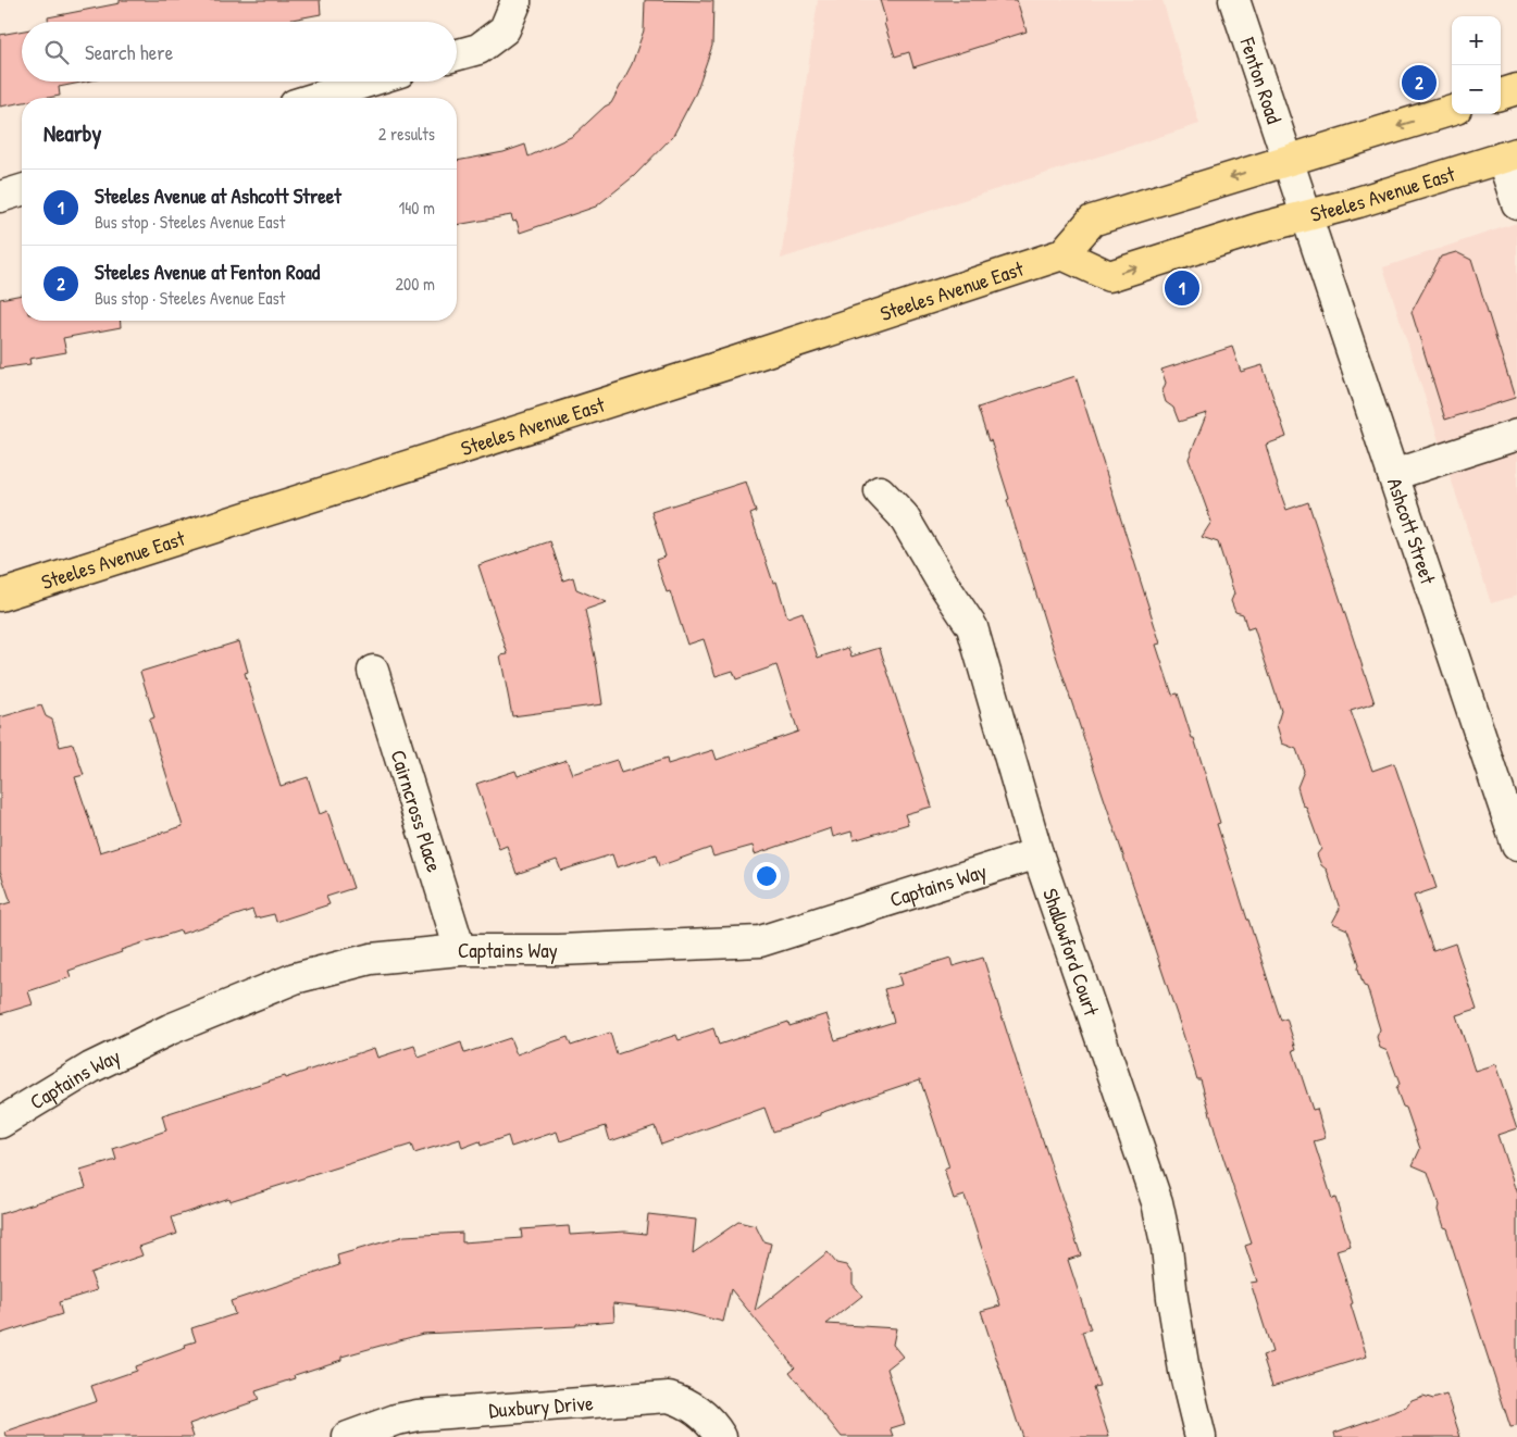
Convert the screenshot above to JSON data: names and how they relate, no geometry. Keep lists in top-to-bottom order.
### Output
{
  "streets": {
    "main road": ["Steeles Avenue East"],
    "street": [
      "Fenton Road",
      "Ashcott Street",
      "Cairncross Place",
      "Captains Way",
      "Shallowford Court",
      "Duxbury Drive"
    ]
  },
  "crossings": [
    ["Fenton Road", "Steeles Avenue East"],
    ["Fenton Road", "Ashcott Street"],
    ["Steeles Avenue East", "Ashcott Street"],
    ["Cairncross Place", "Captains Way"],
    ["Captains Way", "Shallowford Court"]
  ],
  "page": {
    "map_buttons": ["+", "−"],
    "search": "Search here",
    "pins": ["2", "1"],
    "heading": ["Nearby", "2 results"],
    "list": [
      {
        "mark": "1",
        "name": "Steeles Avenue at Ashcott Street",
        "note": "Bus stop · Steeles Avenue East",
        "value": "140 m"
      },
      {
        "mark": "2",
        "name": "Steeles Avenue at Fenton Road",
        "note": "Bus stop · Steeles Avenue East",
        "value": "200 m"
      }
    ]
  }
}
